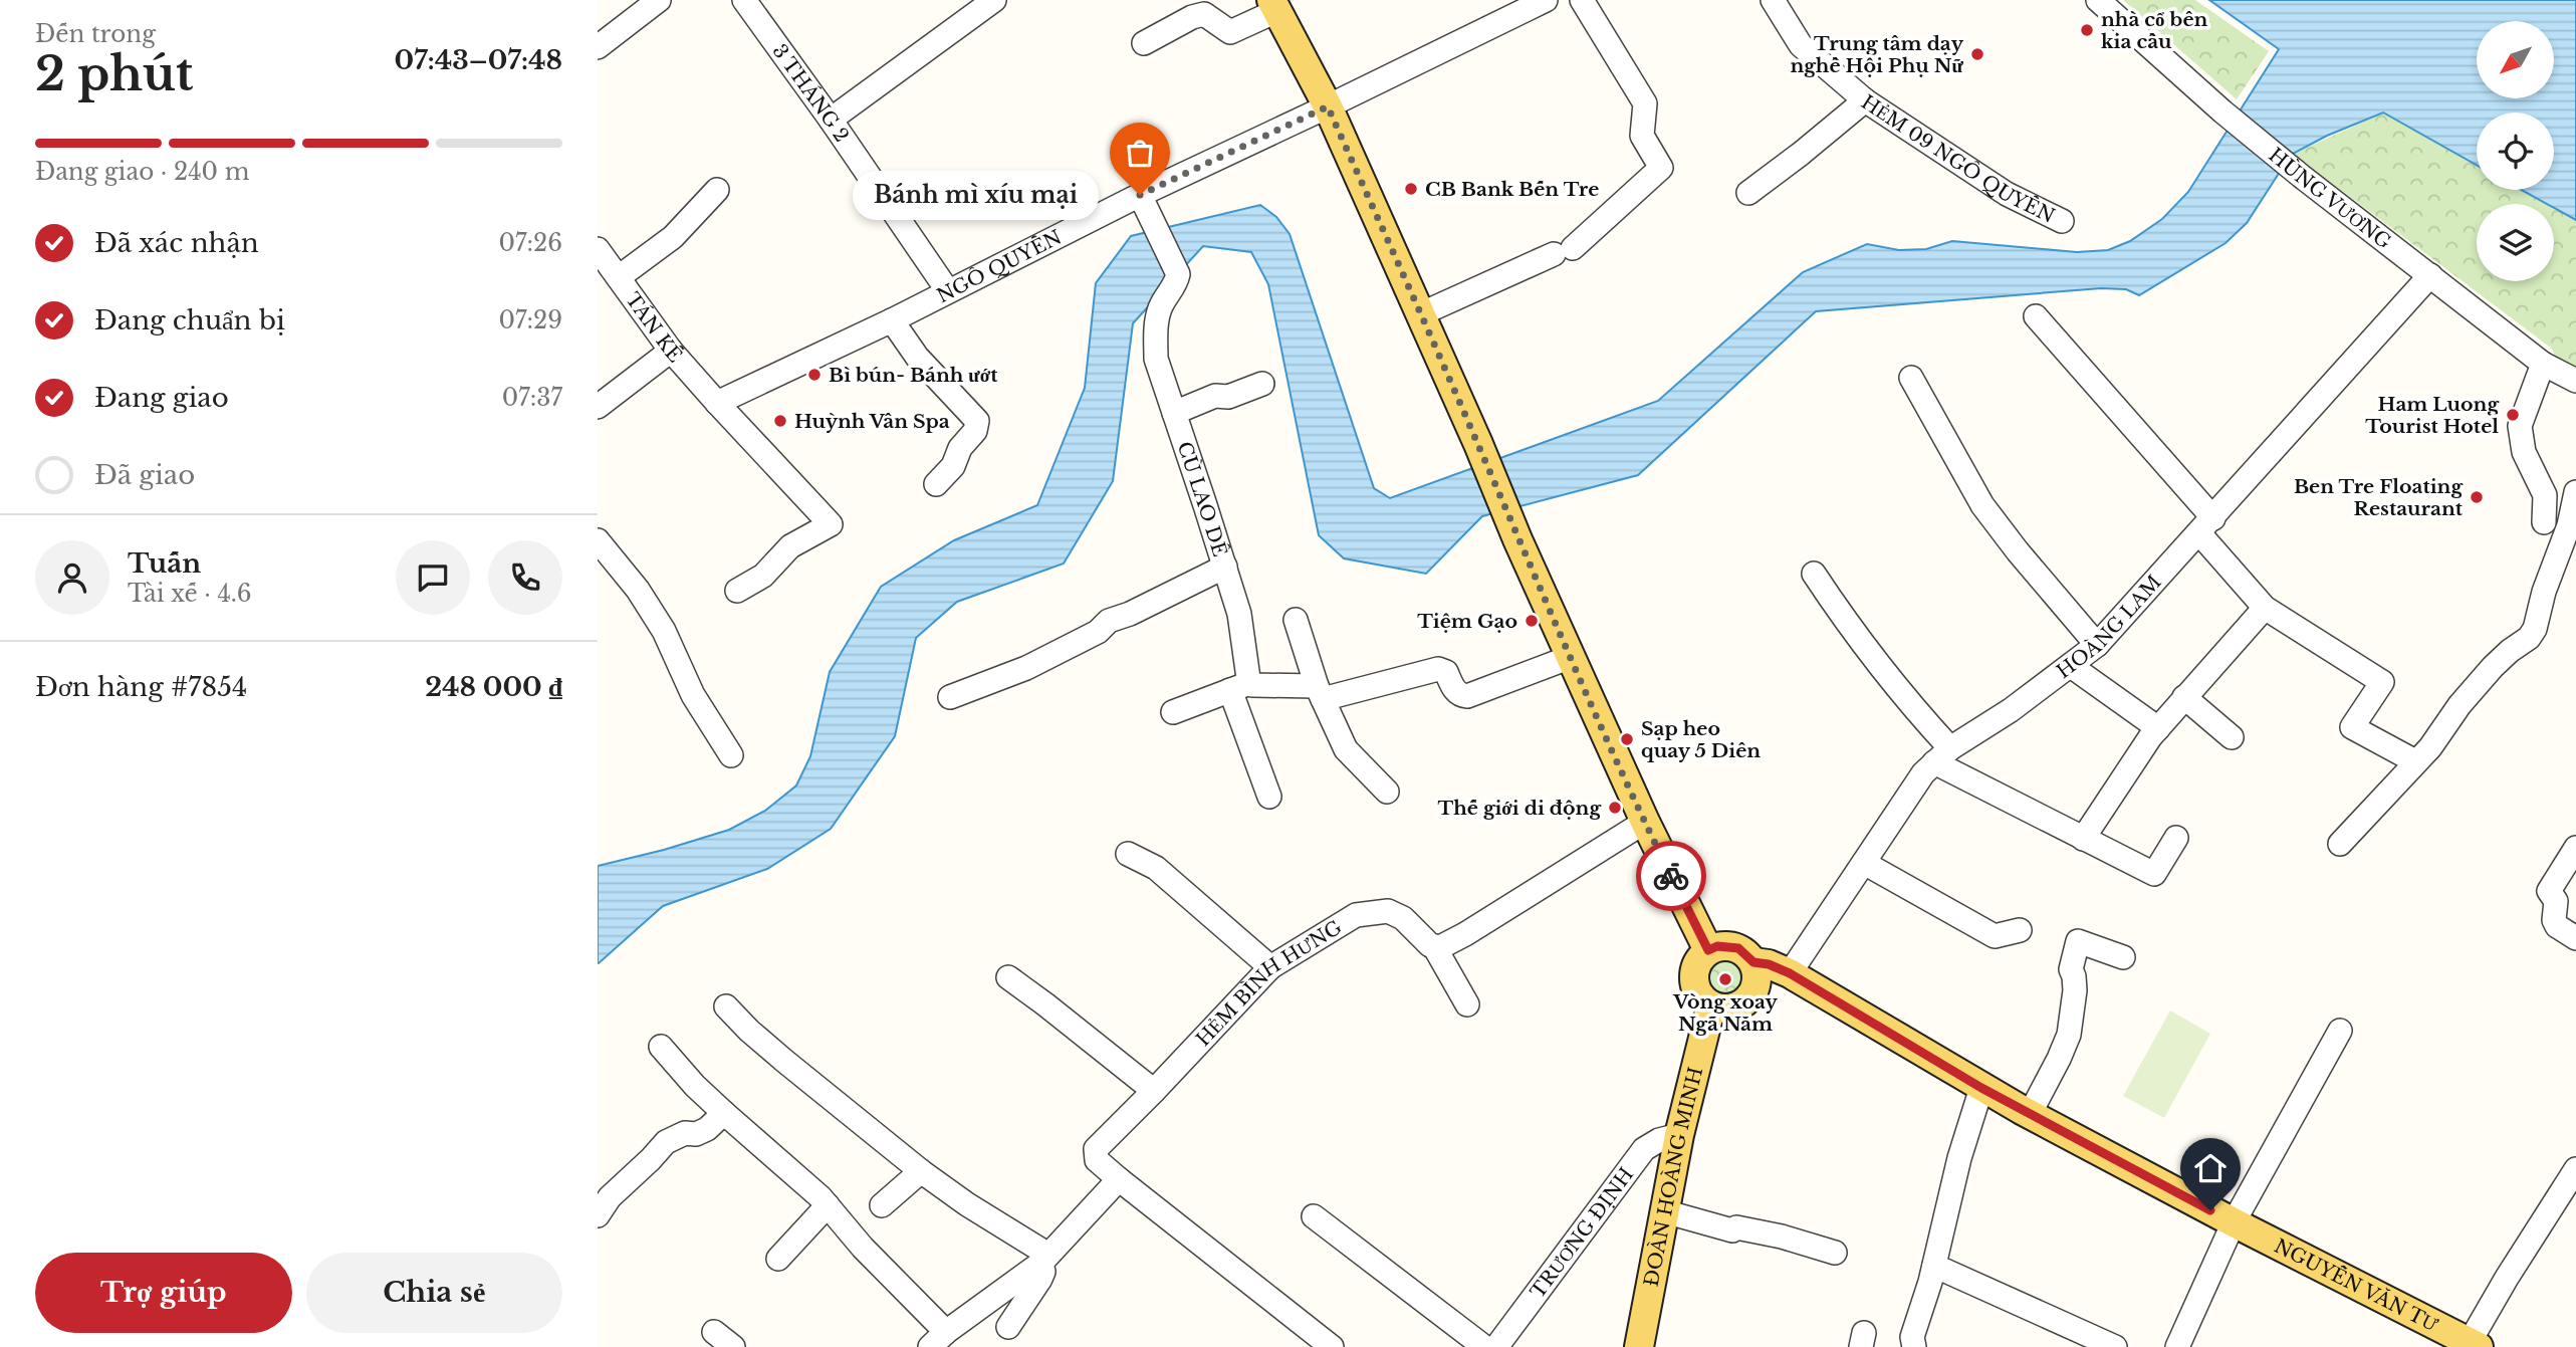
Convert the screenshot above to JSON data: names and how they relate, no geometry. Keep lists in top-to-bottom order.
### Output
{
  "streets": {
    "main road": ["ĐOÀN HOÀNG MINH", "NGUYỄN VĂN TƯ"],
    "street": [
      "3 THÁNG 2",
      "HẺM 09 NGÔ QUYỀN",
      "HÙNG VƯƠNG",
      "NGÔ QUYỀN",
      "TÁN KẾ",
      "CÙ LAO DÊ",
      "HOÀNG LAM",
      "HẺM BÌNH HƯNG",
      "TRƯƠNG ĐỊNH"
    ]
  },
  "crossings": [
    ["3 THÁNG 2", "NGÔ QUYỀN"],
    ["HÙNG VƯƠNG", "HOÀNG LAM"],
    ["NGÔ QUYỀN", "TÁN KẾ"],
    ["NGÔ QUYỀN", "CÙ LAO DÊ"],
    ["HOÀNG LAM", "NGUYỄN VĂN TƯ"],
    ["ĐOÀN HOÀNG MINH", "TRƯƠNG ĐỊNH"],
    ["ĐOÀN HOÀNG MINH", "NGUYỄN VĂN TƯ"]
  ],
  "places": [
    "nhà cổ bên kia cầu",
    "Trung tâm dạy nghề Hội Phụ Nữ",
    "CB Bank Bến Tre",
    "Bánh mì xíu mại",
    "Bì bún- Bánh ướt",
    "Ham Luong Tourist Hotel",
    "Huỳnh Vân Spa",
    "Ben Tre Floating Restaurant",
    "Tiệm Gạo",
    "Sạp heo quay 5 Diên",
    "Thế giới di động",
    "Vòng xoay Ngã Năm"
  ],
  "north": "bottom left",
  "page": {
    "heading": ["2 phút", "Đến trong", "07:43–07:48"],
    "panel": [
      "Tuấn",
      "Tài xế · 4.6",
      "Đơn hàng #7854",
      "248 000 ₫"
    ],
    "bar": "Đang giao · 240 m",
    "bubble": "Bánh mì xíu mại",
    "list": [
      ["Đã xác nhận", "07:26"],
      ["Đang chuẩn bị", "07:29"],
      ["Đang giao", "07:37"],
      "Đã giao"
    ],
    "buttons": ["Trợ giúp", "Chia sẻ"]
  }
}
